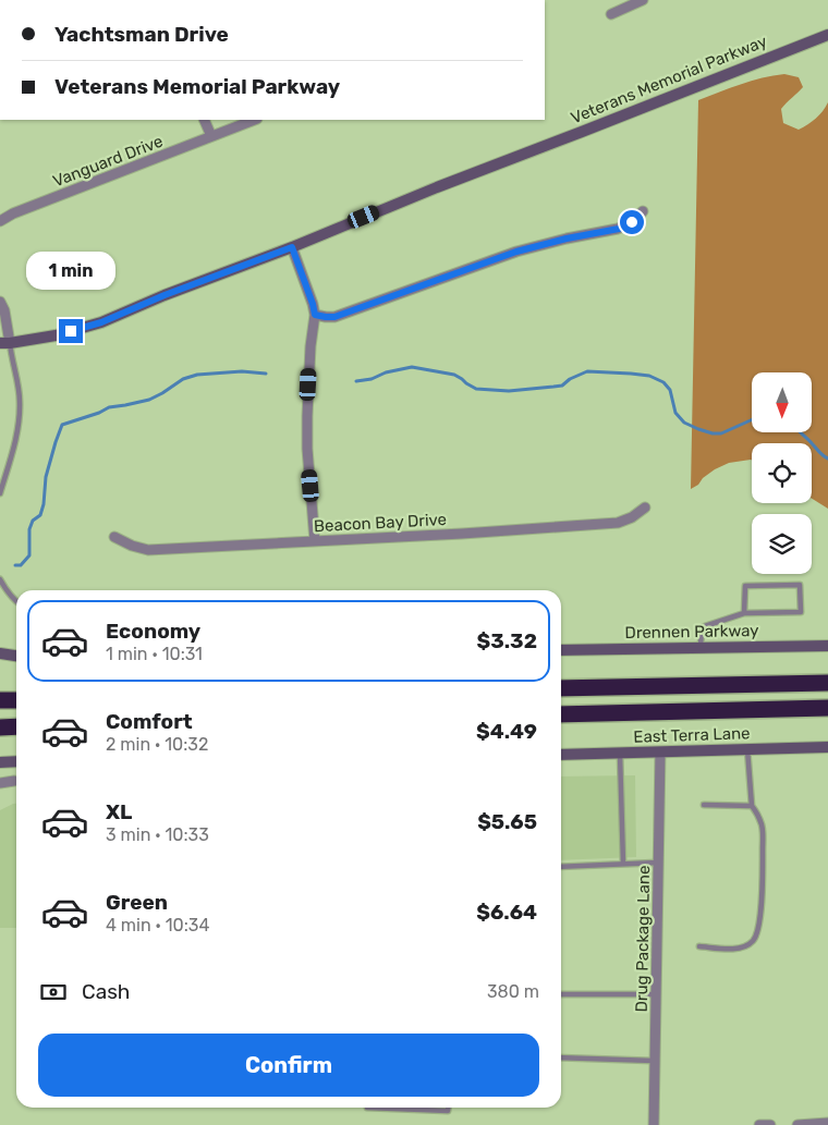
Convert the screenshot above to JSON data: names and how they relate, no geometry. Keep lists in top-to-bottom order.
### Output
{
  "streets": {
    "street": [
      "Veterans Memorial Parkway",
      "Vanguard Drive",
      "Beacon Bay Drive",
      "Drennen Parkway",
      "East Terra Lane",
      "Drug Package Lane"
    ]
  },
  "crossings": [
    ["East Terra Lane", "Drug Package Lane"]
  ],
  "north": "bottom",
  "page": {
    "banner": ["Yachtsman Drive", "Veterans Memorial Parkway"],
    "bubble": "1 min",
    "list": [
      {
        "name": "Economy",
        "note": "1 min · 10:31",
        "value": "$3.32"
      },
      {
        "name": "Comfort",
        "note": "2 min · 10:32",
        "value": "$4.49"
      },
      {
        "name": "XL",
        "note": "3 min · 10:33",
        "value": "$5.65"
      },
      {
        "name": "Green",
        "note": "4 min · 10:34",
        "value": "$6.64"
      }
    ],
    "pay": ["Cash", "380 m"],
    "buttons": "Confirm"
  }
}
